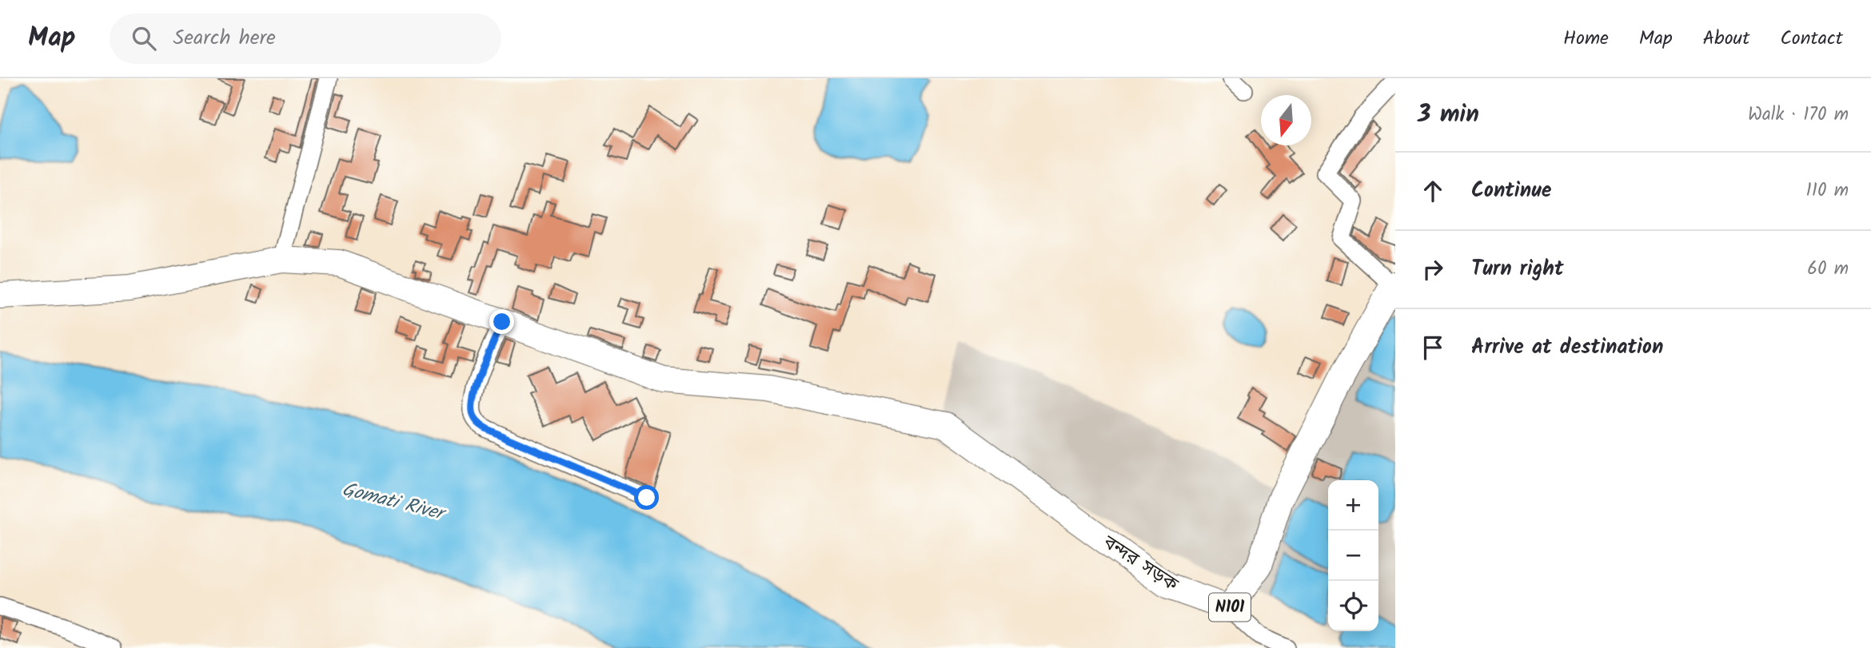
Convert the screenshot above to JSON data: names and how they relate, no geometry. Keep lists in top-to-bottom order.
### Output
{
  "streets": {
    "highway": ["বন্দর সড়ক", "N101"]
  },
  "crossings": [
    ["বন্দর সড়ক", "N101"]
  ],
  "water": ["Gomati River"],
  "north": "bottom",
  "page": {
    "header": "Map",
    "search": "Search here",
    "nav": [
      "Home",
      "Map",
      "About",
      "Contact"
    ],
    "heading": ["3 min", "Walk · 170 m"],
    "list": [
      ["Continue", "110 m"],
      ["Turn right", "60 m"],
      "Arrive at destination"
    ],
    "map_buttons": ["+", "−"]
  }
}
